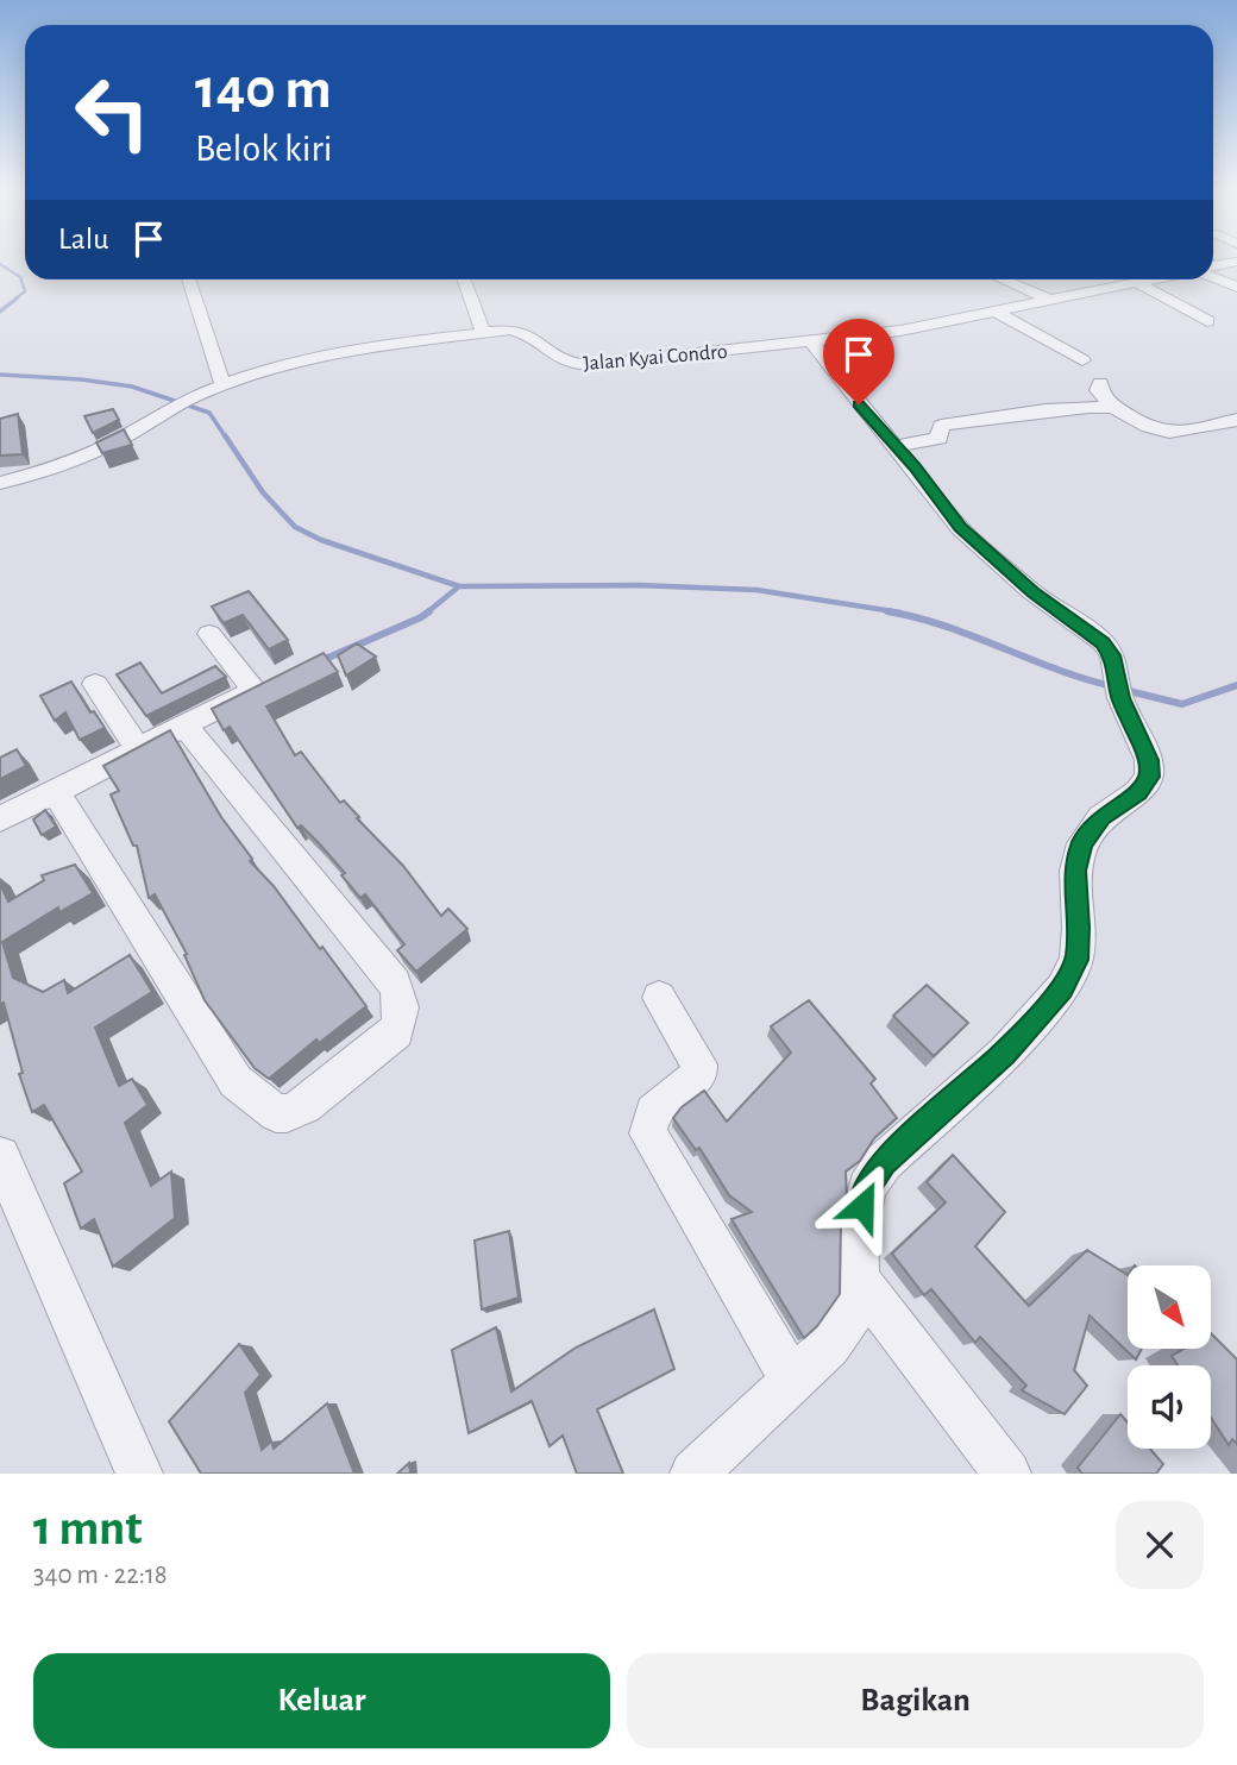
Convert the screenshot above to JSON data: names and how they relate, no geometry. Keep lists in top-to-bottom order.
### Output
{
  "streets": {
    "street": ["Jalan Kyai Condro"]
  },
  "north": "bottom right",
  "page": {
    "turn": ["140 m", "Belok kiri"],
    "then": "Lalu",
    "heading": ["1 mnt", "340 m · 22:18"],
    "buttons": ["Keluar", "Bagikan"]
  }
}
